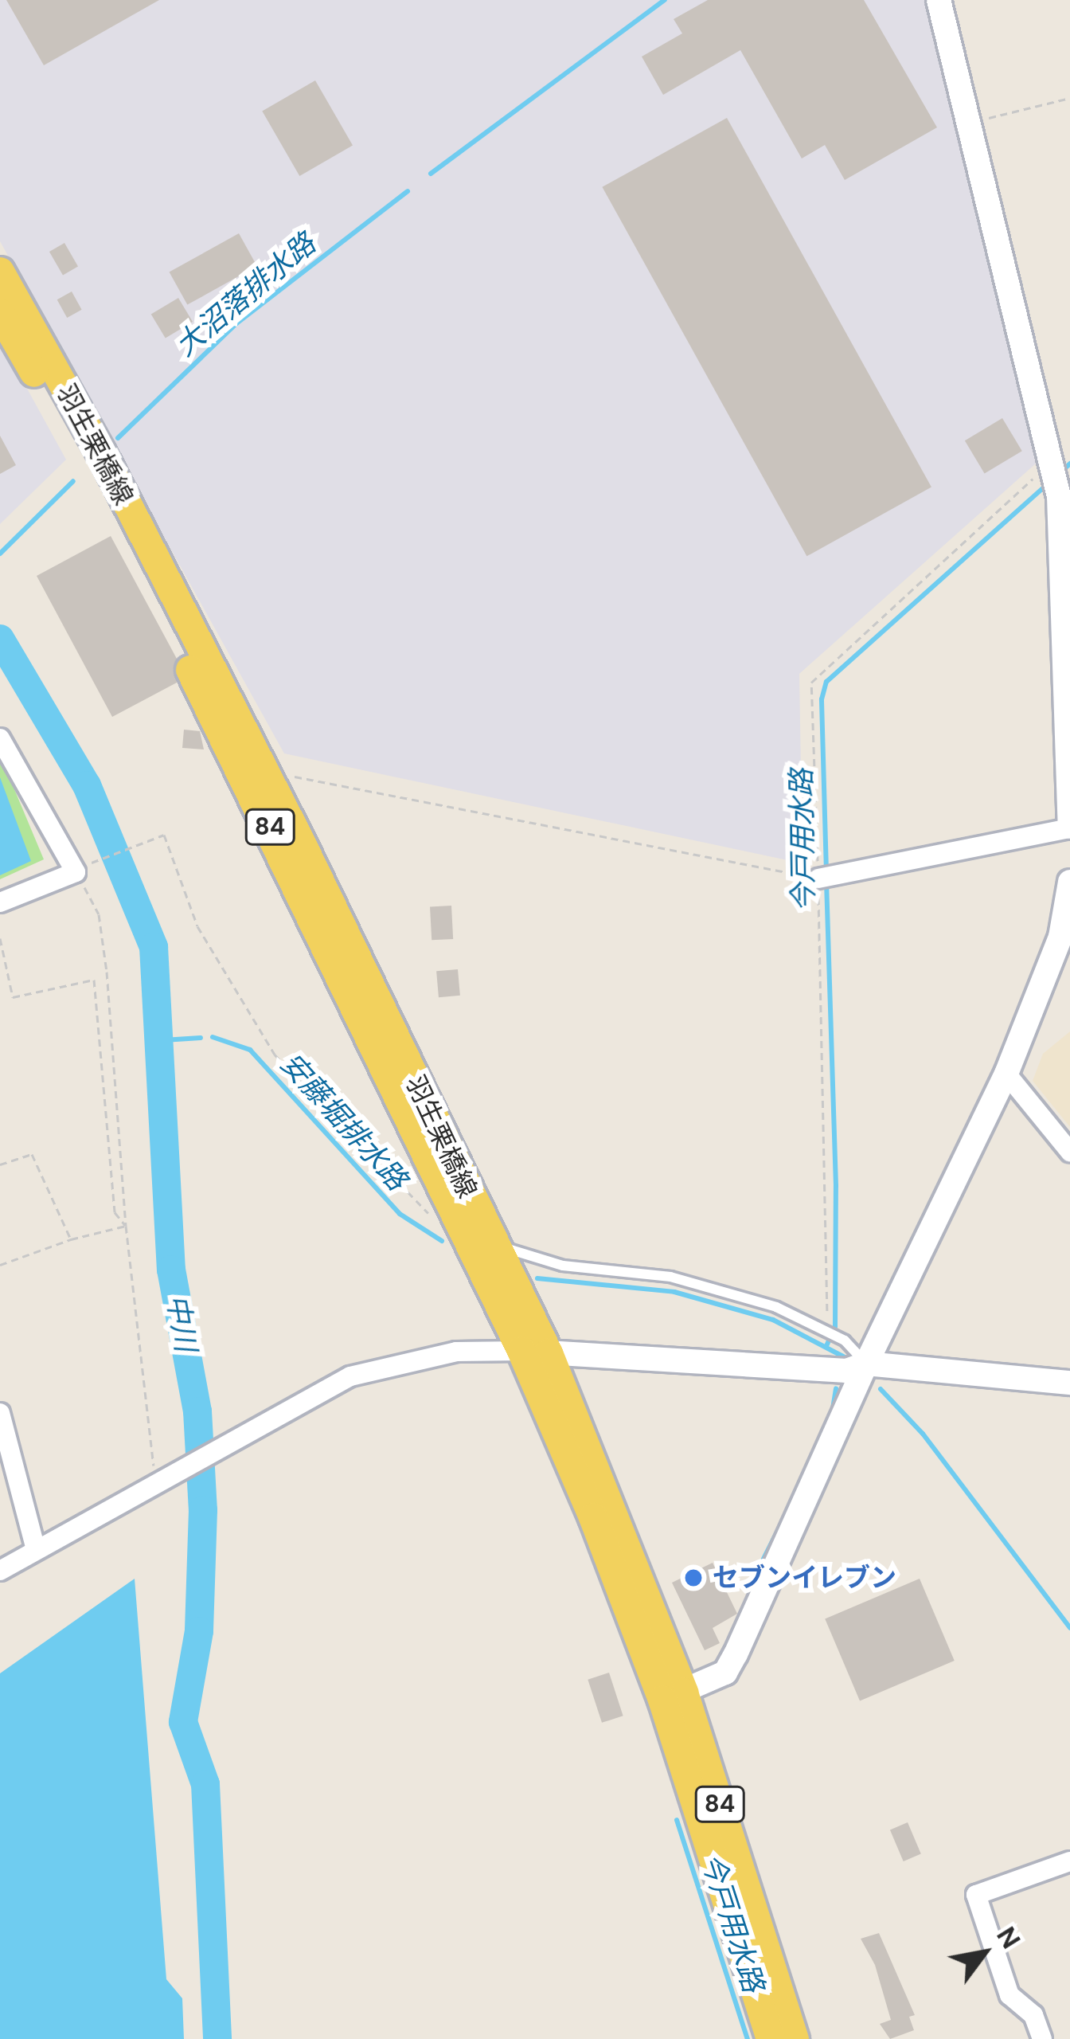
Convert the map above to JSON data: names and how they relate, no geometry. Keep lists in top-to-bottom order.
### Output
{
  "streets": {
    "main road": ["羽生栗橋線", "84"]
  },
  "water": [
    "大沼落排水路",
    "今戸用水路",
    "安藤堀排水路",
    "中川"
  ],
  "places": ["セブンイレブン"],
  "north": "top right"
}
